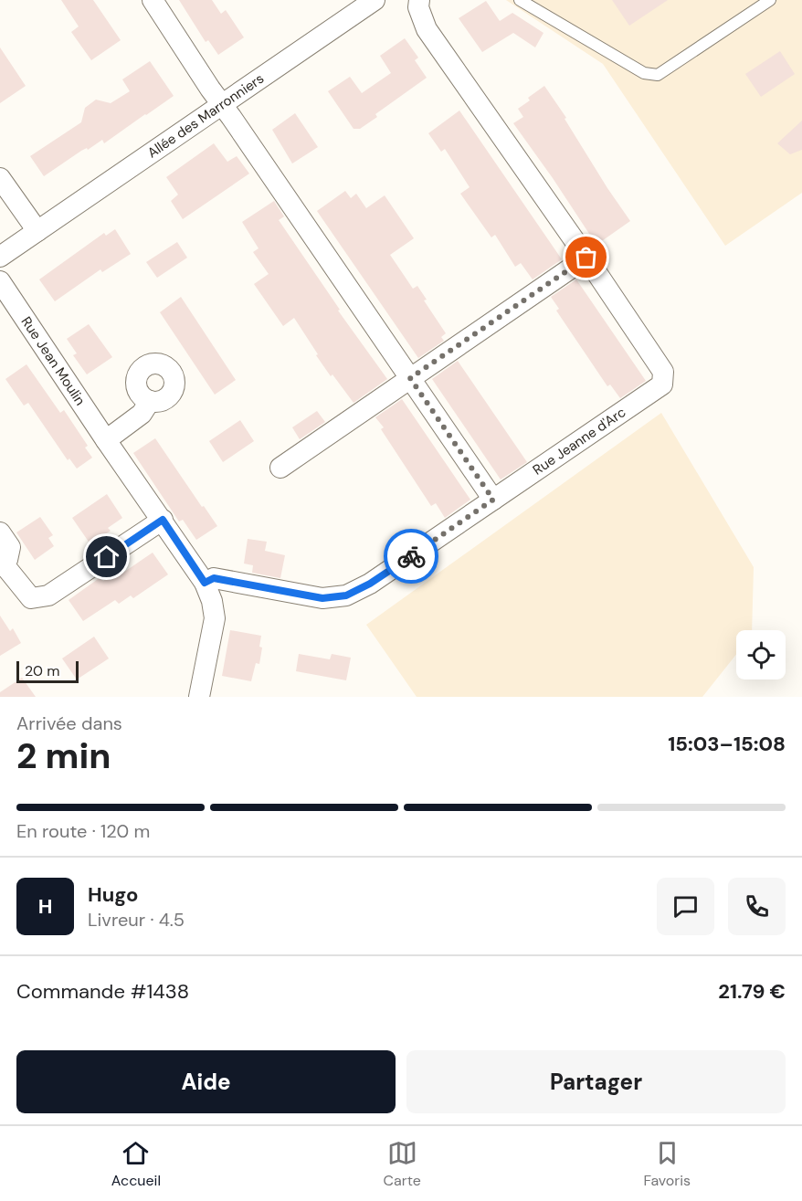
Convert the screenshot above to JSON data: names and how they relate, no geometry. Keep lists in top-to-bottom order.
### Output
{
  "streets": {
    "street": ["Allée des Marronniers", "Rue Jean Moulin", "Rue Jeanne d'Arc"]
  },
  "scale_bar": "20 m",
  "page": {
    "scale": "20 m",
    "heading": ["2 min", "Arrivée dans", "15:03–15:08"],
    "panel": [
      "Hugo",
      "Livreur · 4.5",
      "Commande #1438",
      "21.79 €"
    ],
    "bar": "En route · 120 m",
    "round": "H",
    "buttons": ["Aide", "Partager"],
    "tabs": ["Accueil", "Carte", "Favoris"]
  }
}
